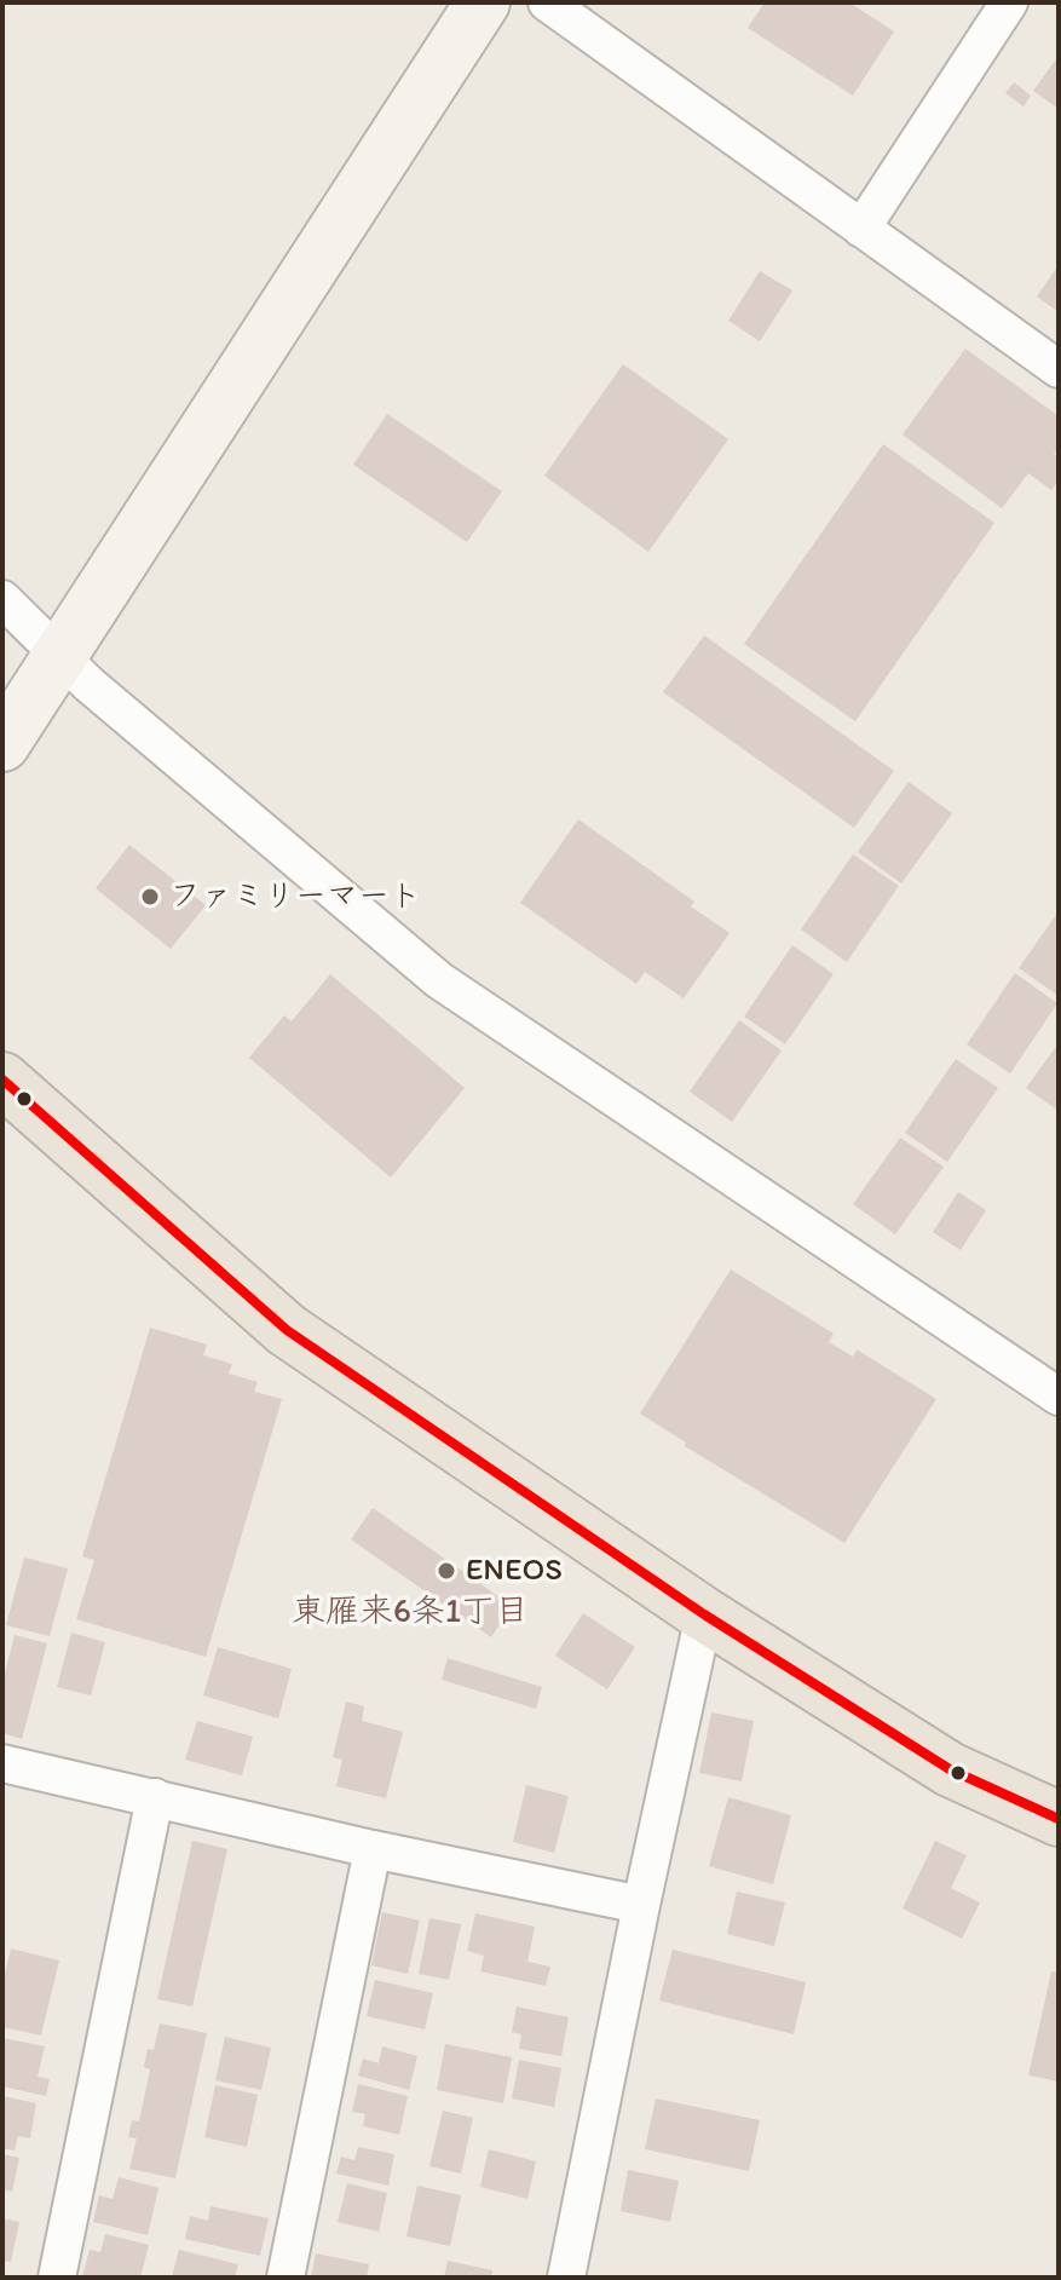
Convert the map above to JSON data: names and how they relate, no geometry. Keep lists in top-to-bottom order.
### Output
{
  "districts": ["東雁来6条1丁目"],
  "places": ["ファミリーマート", "ENEOS"]
}
